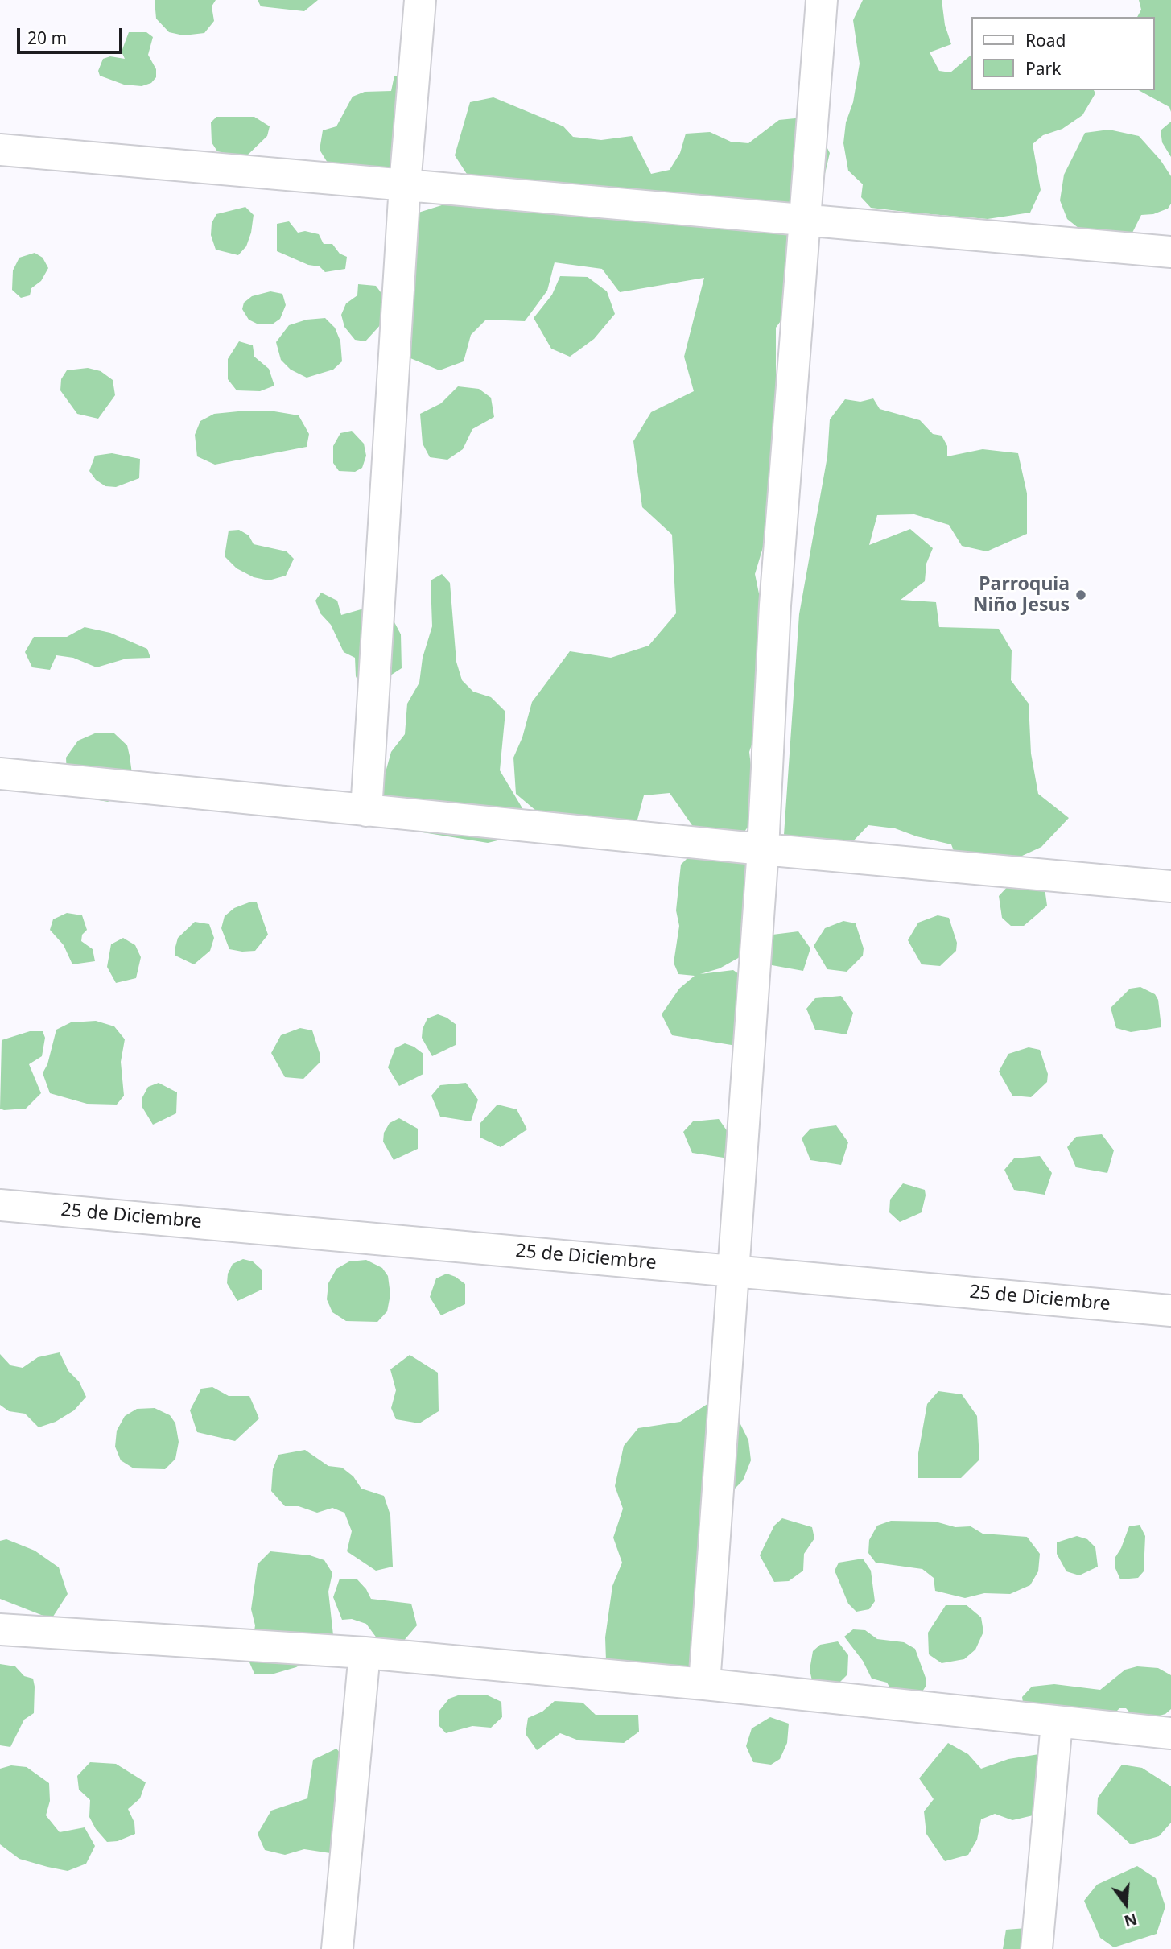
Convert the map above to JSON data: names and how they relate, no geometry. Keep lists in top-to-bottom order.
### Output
{
  "streets": {
    "street": ["25 de Diciembre"]
  },
  "places": ["Parroquia Niño Jesus"],
  "legend": ["Road", "Park"],
  "scale_bar": "20 m",
  "north": "bottom"
}
